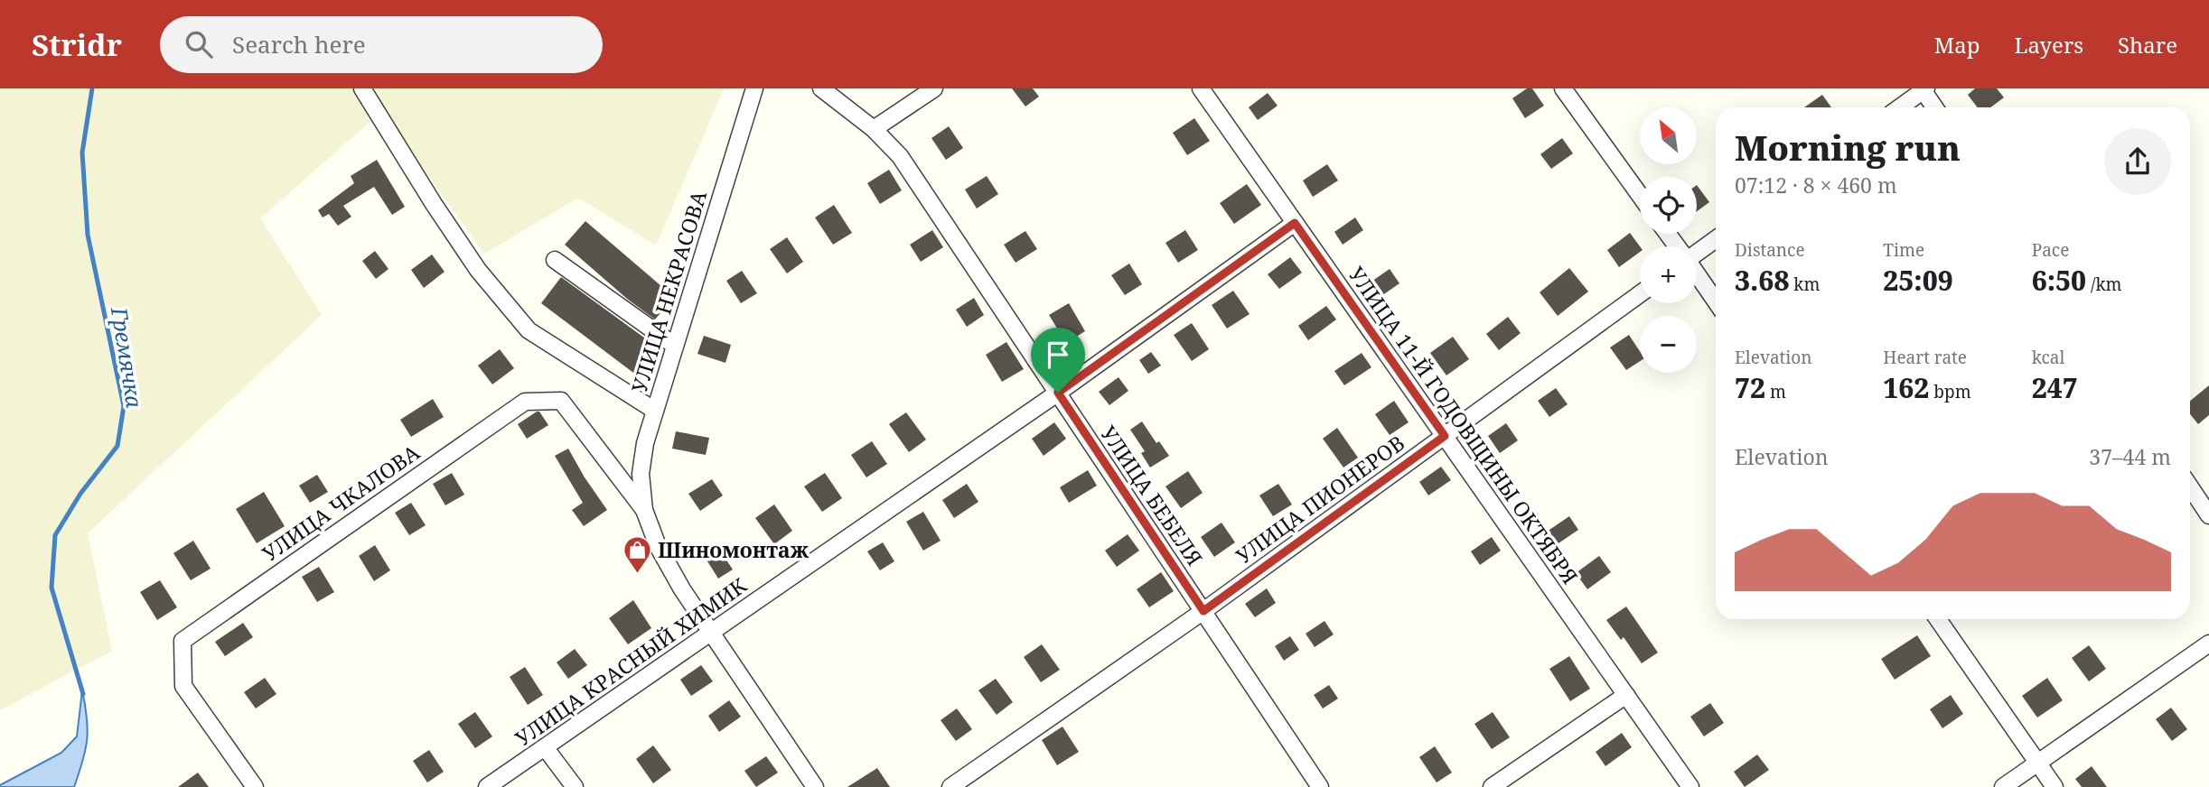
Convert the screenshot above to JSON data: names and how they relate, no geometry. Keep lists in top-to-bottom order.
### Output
{
  "streets": {
    "street": [
      "УЛИЦА НЕКРАСОВА",
      "УЛИЦА 11-Й ГОДОВЩИНЫ ОКТЯБРЯ",
      "УЛИЦА БЕБЕЛЯ",
      "УЛИЦА ПИОНЕРОВ",
      "УЛИЦА ЧКАЛОВА",
      "УЛИЦА КРАСНЫЙ ХИМИК"
    ]
  },
  "crossings": [
    ["УЛИЦА НЕКРАСОВА", "УЛИЦА ЧКАЛОВА"],
    ["УЛИЦА НЕКРАСОВА", "УЛИЦА КРАСНЫЙ ХИМИК"],
    ["УЛИЦА 11-Й ГОДОВЩИНЫ ОКТЯБРЯ", "УЛИЦА ПИОНЕРОВ"],
    ["УЛИЦА 11-Й ГОДОВЩИНЫ ОКТЯБРЯ", "УЛИЦА КРАСНЫЙ ХИМИК"],
    ["УЛИЦА БЕБЕЛЯ", "УЛИЦА ПИОНЕРОВ"],
    ["УЛИЦА БЕБЕЛЯ", "УЛИЦА КРАСНЫЙ ХИМИК"]
  ],
  "water": ["Гремячка"],
  "places": {
    "shop": ["Шиномонтаж"]
  },
  "north": "top left",
  "page": {
    "header": "Stridr",
    "search": "Search here",
    "nav": ["Map", "Layers", "Share"],
    "map_buttons": ["+", "−"],
    "heading": ["Morning run", "07:12 · 8 × 460 m"],
    "stats": [
      ["Distance", "3.68 km"],
      ["Time", "25:09"],
      ["Pace", "6:50 /km"],
      ["Elevation", "72 m"],
      ["Heart rate", "162 bpm"],
      ["kcal", "247"]
    ],
    "chart": ["Elevation", "37–44 m"]
  }
}
